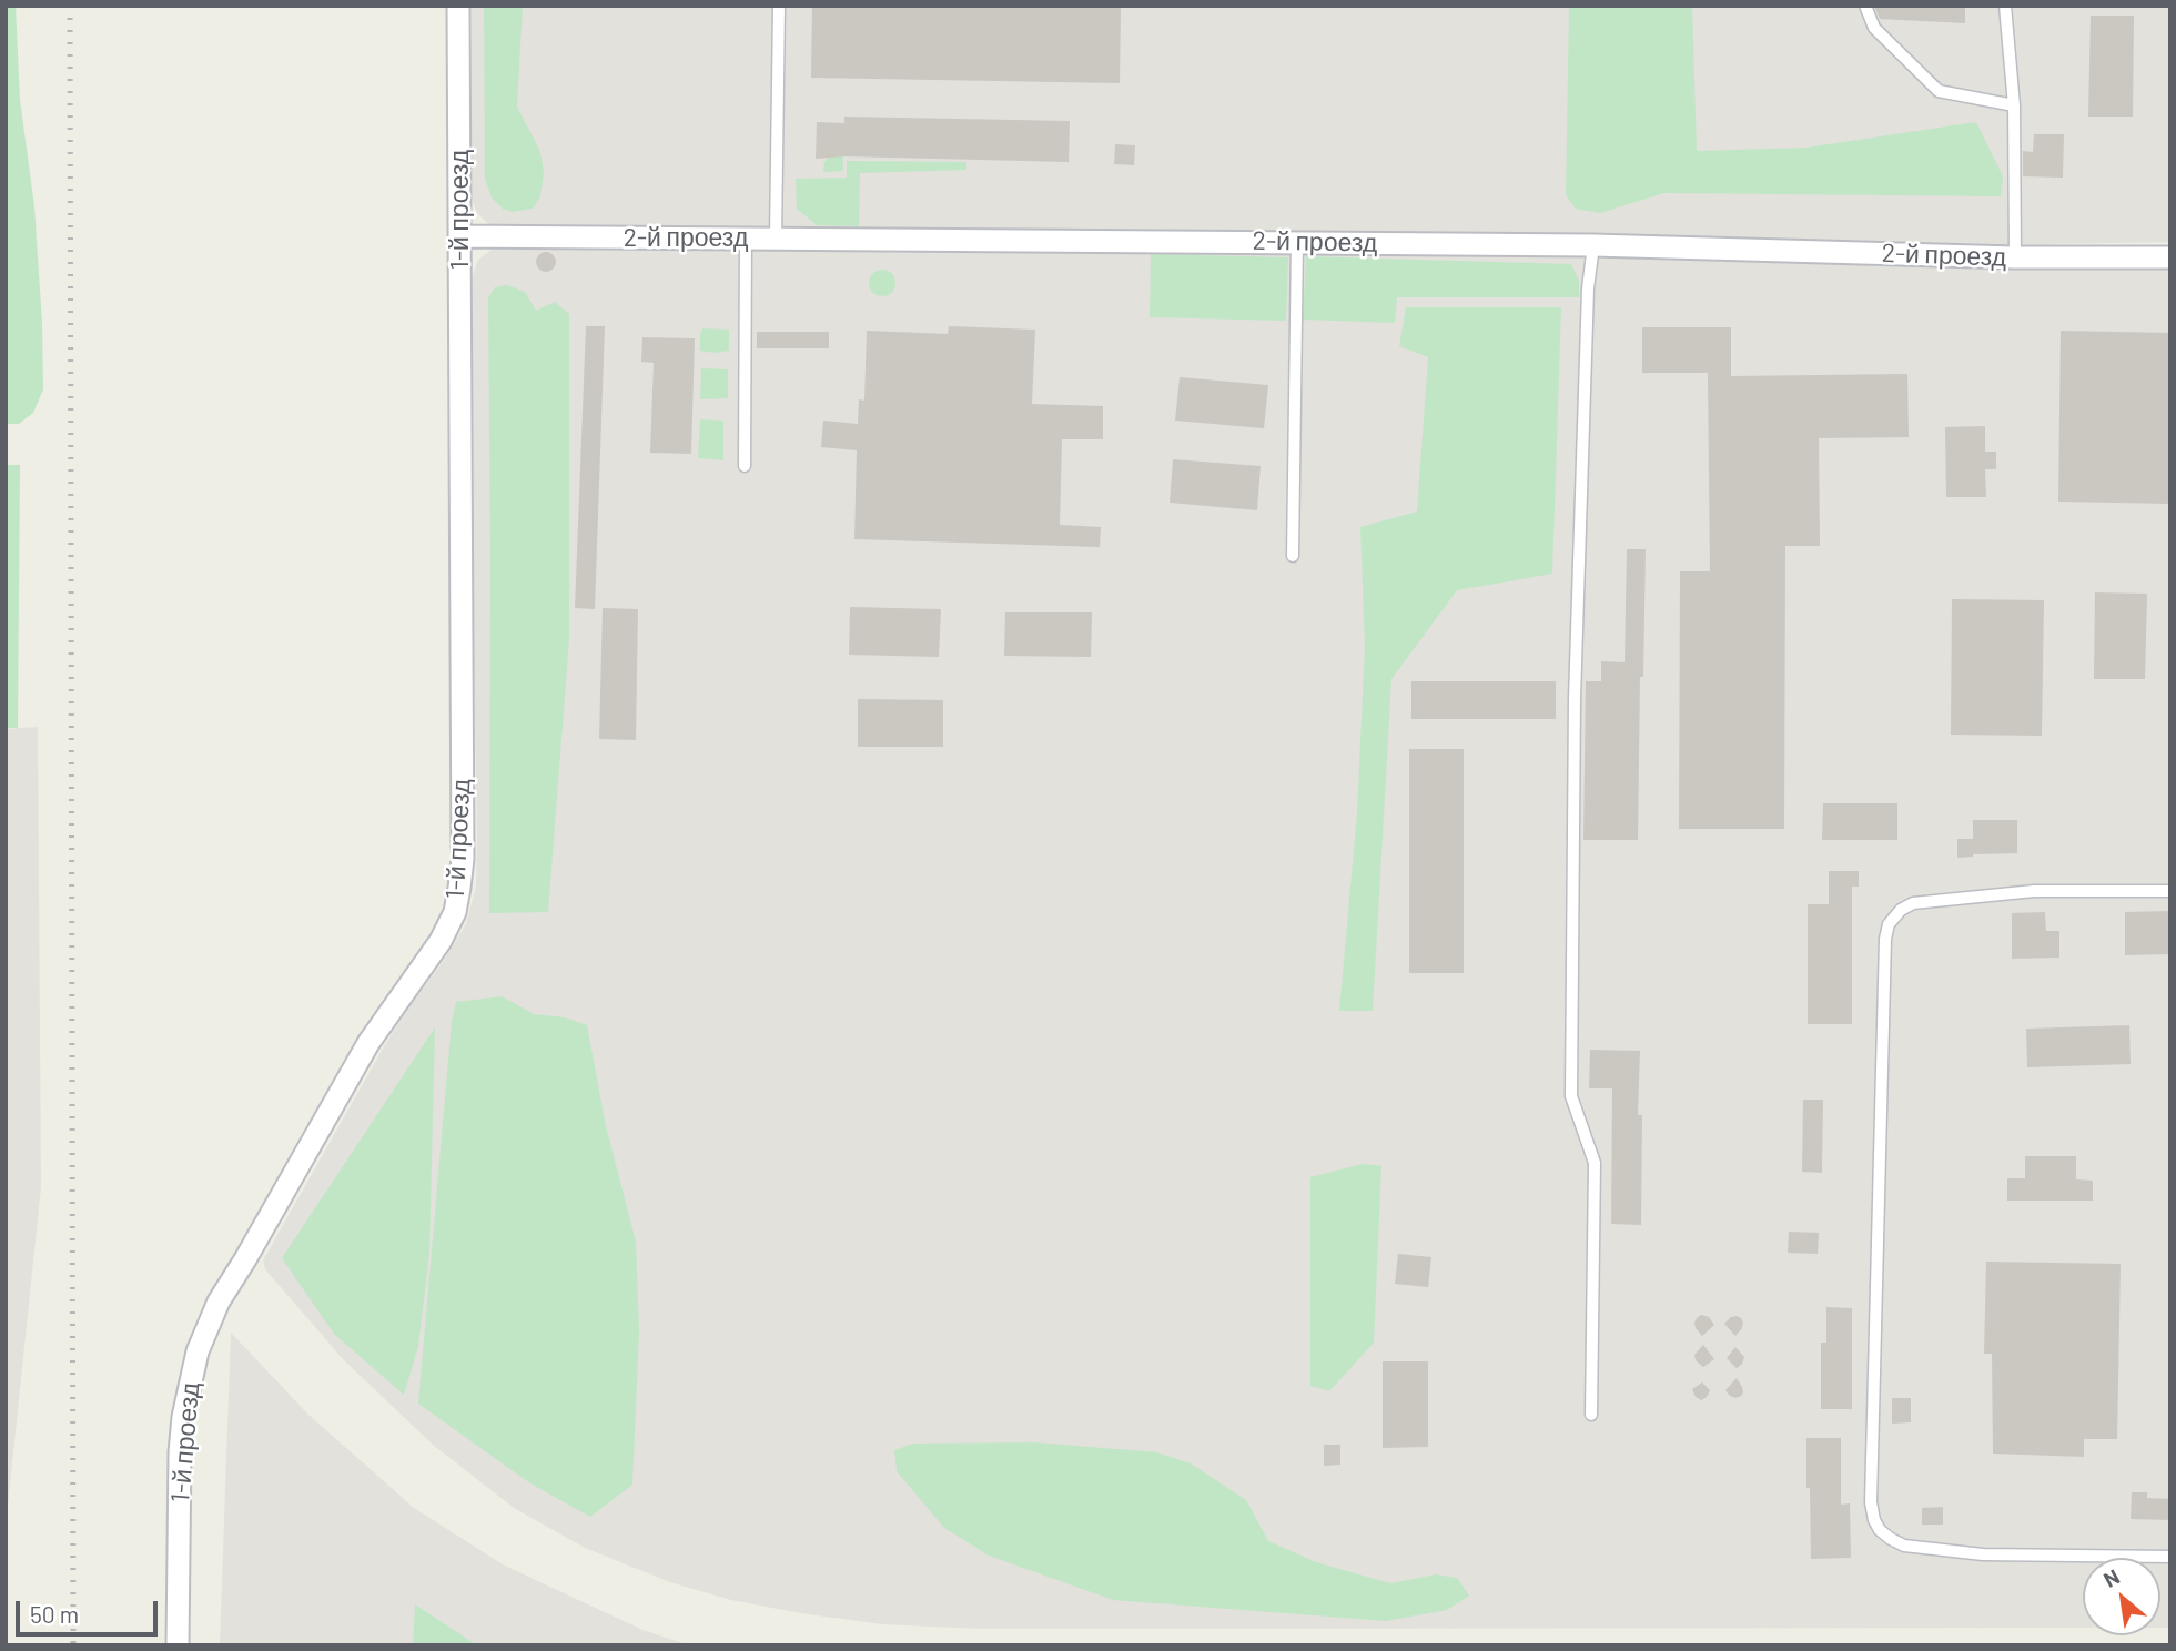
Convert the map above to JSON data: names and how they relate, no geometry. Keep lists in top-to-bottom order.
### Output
{
  "streets": {
    "street": ["1-й проезд", "2-й проезд"]
  },
  "crossings": [
    ["1-й проезд", "2-й проезд"]
  ],
  "scale_bar": "50 m",
  "north": "top left"
}
